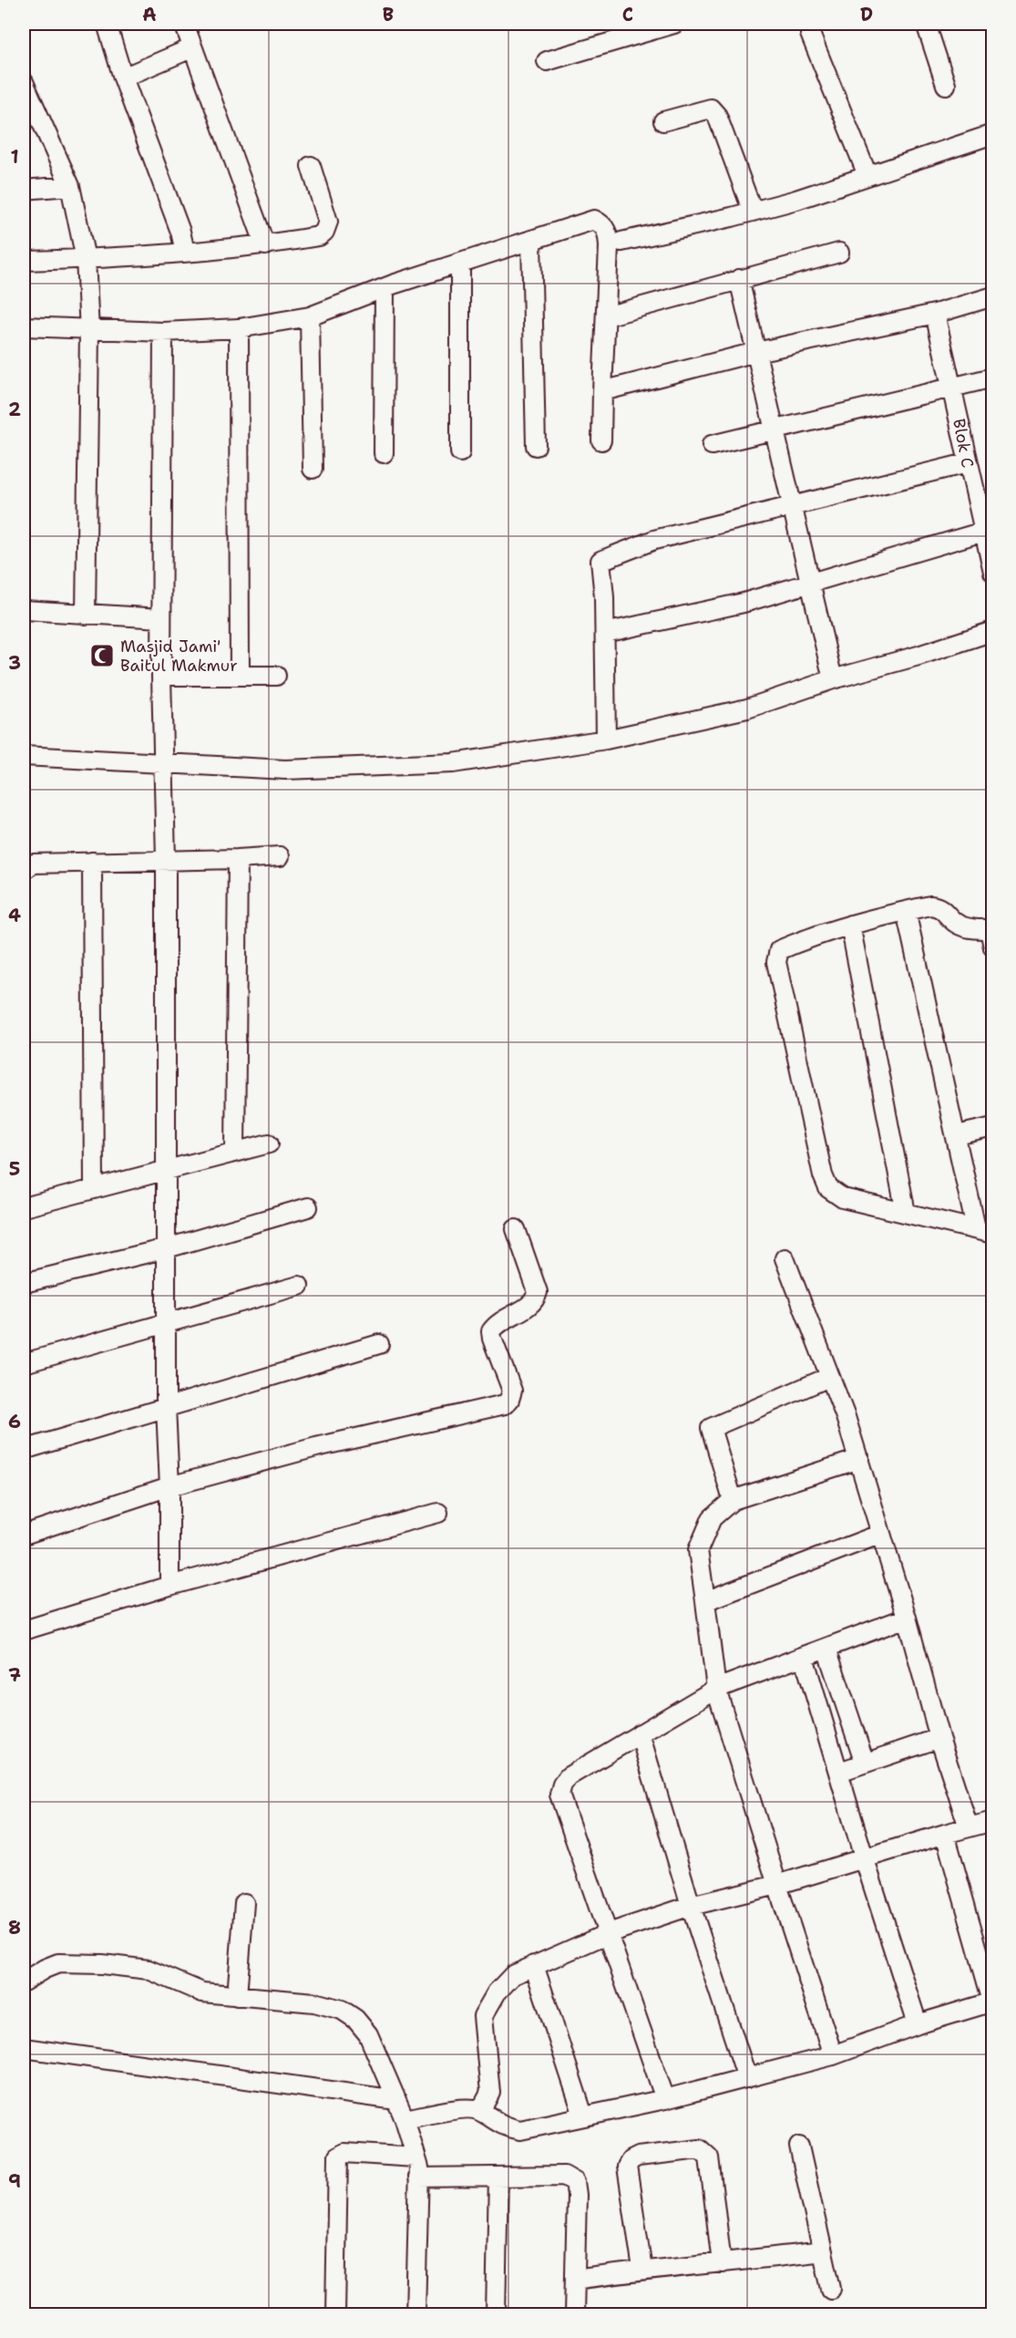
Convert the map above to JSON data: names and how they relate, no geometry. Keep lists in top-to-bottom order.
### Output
{
  "streets": {
    "street": ["Blok C"]
  },
  "places": {
    "mosque": ["Masjid Jami' Baitul Makmur"]
  },
  "grid": {
    "columns": [
      "A",
      "B",
      "C",
      "D"
    ],
    "rows": [
      "1",
      "2",
      "3",
      "4",
      "5",
      "6",
      "7",
      "8",
      "9"
    ]
  }
}
